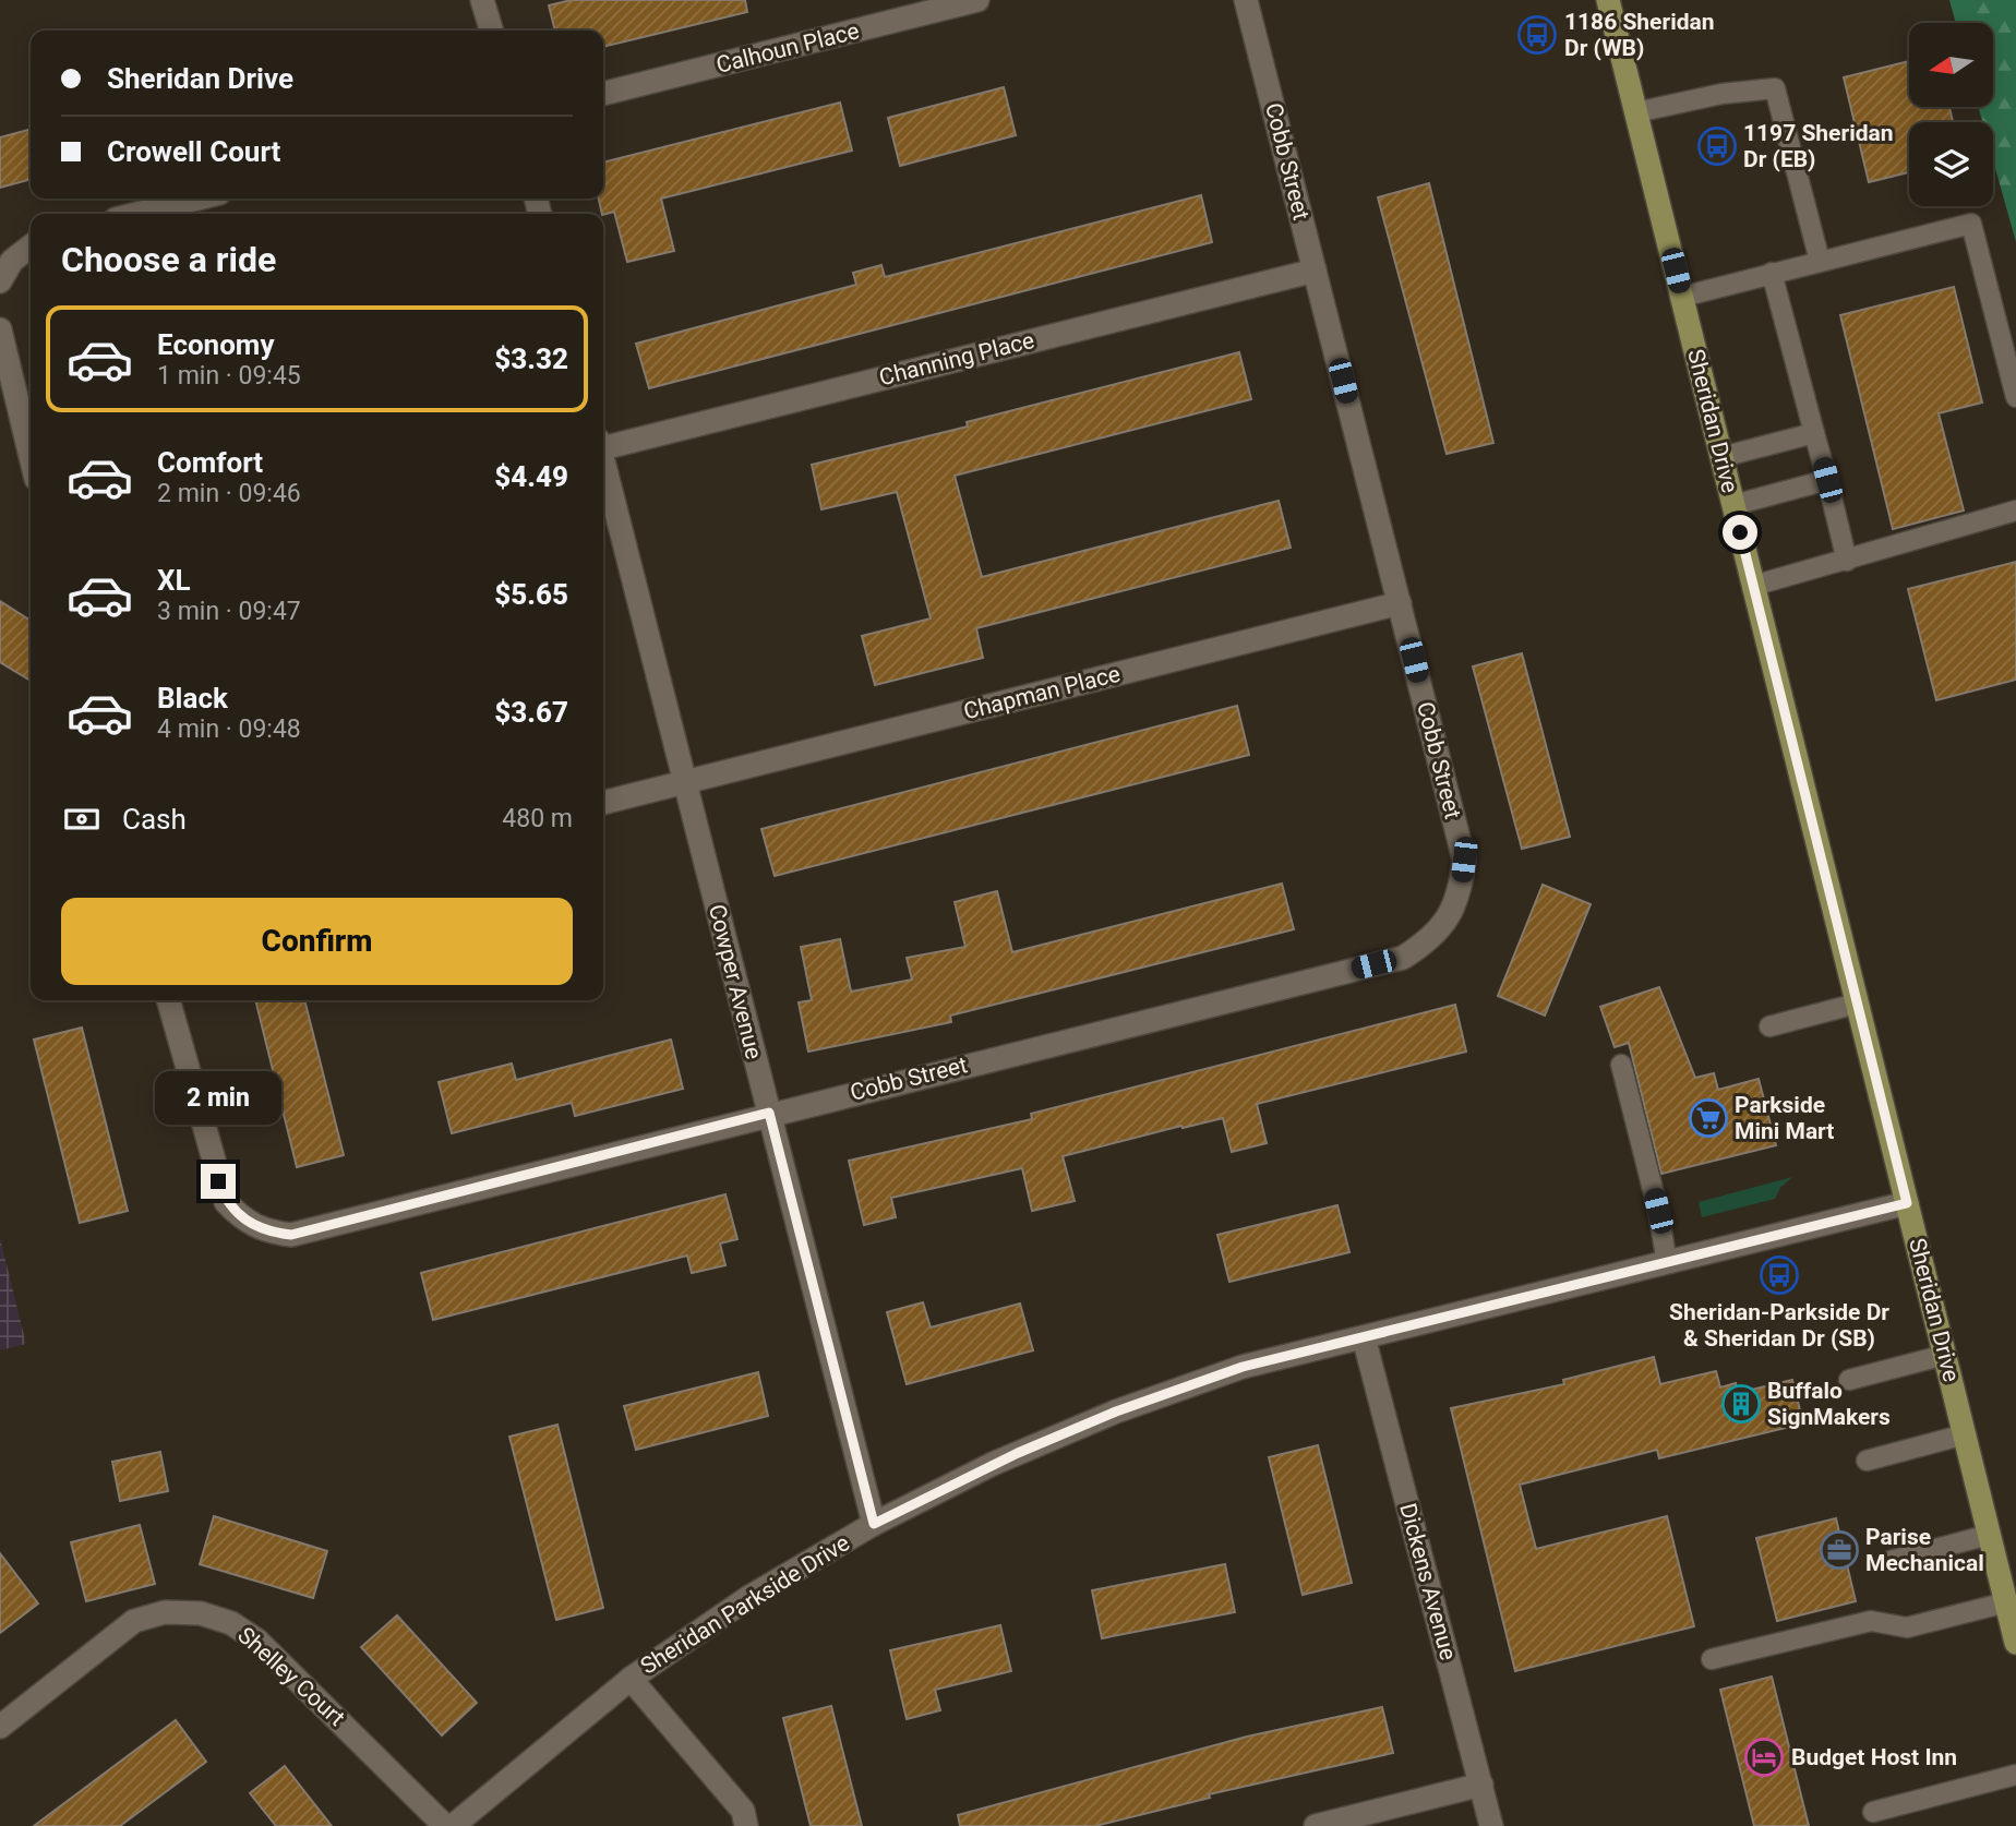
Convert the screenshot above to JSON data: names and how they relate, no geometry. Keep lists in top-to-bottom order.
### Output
{
  "streets": {
    "main road": ["Sheridan Drive"],
    "street": [
      "Calhoun Place",
      "Cobb Street",
      "Channing Place",
      "Chapman Place",
      "Cowper Avenue",
      "Dickens Avenue",
      "Sheridan Parkside Drive",
      "Shelley Court"
    ]
  },
  "crossings": [
    ["Cobb Street", "Channing Place"],
    ["Cobb Street", "Chapman Place"],
    ["Cobb Street", "Cowper Avenue"],
    ["Sheridan Drive", "Sheridan Parkside Drive"],
    ["Chapman Place", "Cowper Avenue"],
    ["Cowper Avenue", "Sheridan Parkside Drive"],
    ["Dickens Avenue", "Sheridan Parkside Drive"]
  ],
  "places": {
    "bus stop": ["1186 Sheridan Dr (WB)", "1197 Sheridan Dr (EB)", "Sheridan-Parkside Dr & Sheridan Dr (SB)"],
    "supermarket": ["Parkside Mini Mart"],
    "building": ["Buffalo SignMakers"],
    "office": ["Parise Mechanical"],
    "hotel": ["Budget Host Inn"]
  },
  "north": "left",
  "page": {
    "banner": ["Sheridan Drive", "Crowell Court"],
    "heading": "Choose a ride",
    "list": [
      {
        "name": "Economy",
        "note": "1 min · 09:45",
        "value": "$3.32"
      },
      {
        "name": "Comfort",
        "note": "2 min · 09:46",
        "value": "$4.49"
      },
      {
        "name": "XL",
        "note": "3 min · 09:47",
        "value": "$5.65"
      },
      {
        "name": "Black",
        "note": "4 min · 09:48",
        "value": "$3.67"
      }
    ],
    "pay": ["Cash", "480 m"],
    "buttons": "Confirm",
    "bubble": "2 min"
  }
}
